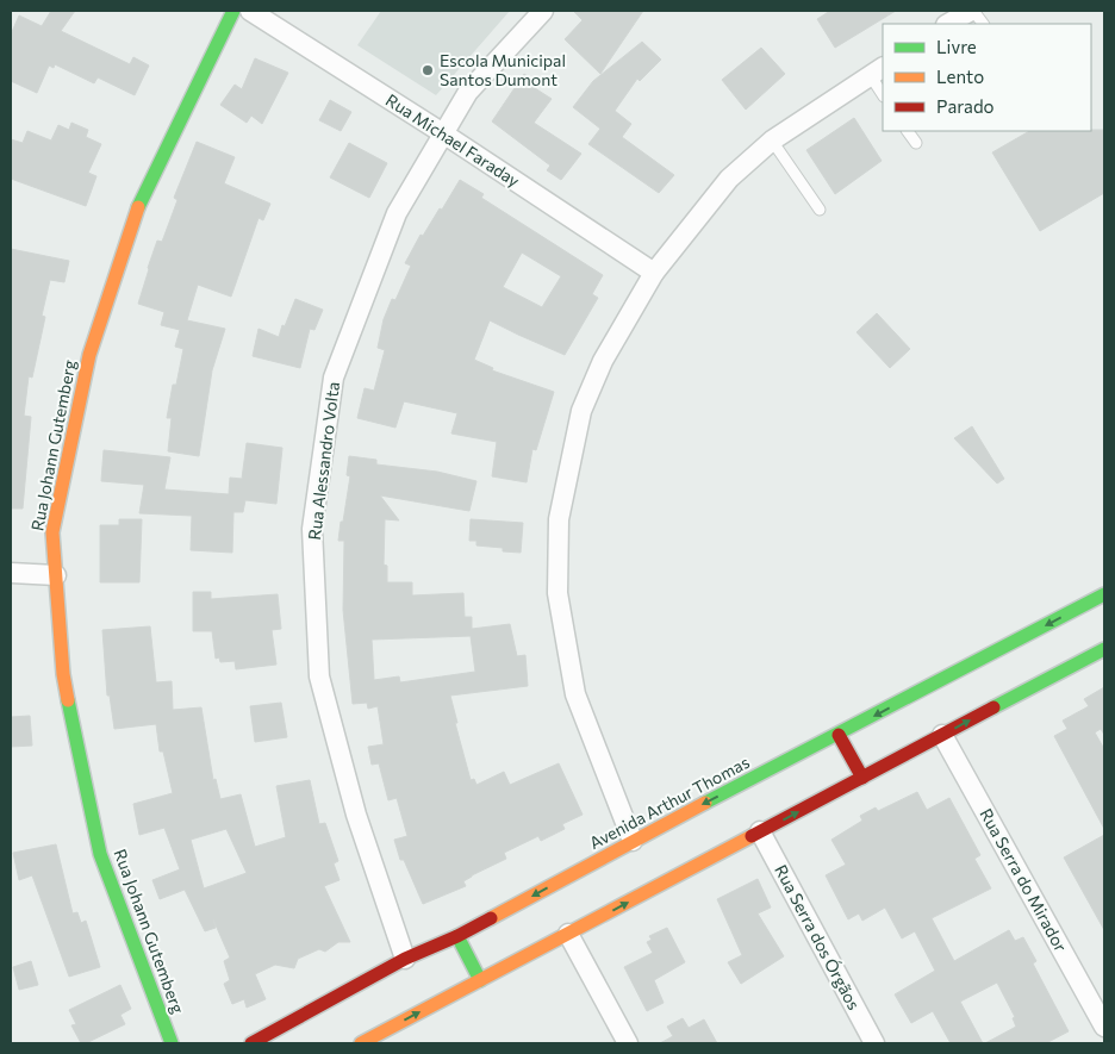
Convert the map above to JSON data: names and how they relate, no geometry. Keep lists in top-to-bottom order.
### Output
{
  "streets": {
    "main road": ["Rua Johann Gutemberg", "Avenida Arthur Thomas"],
    "street": [
      "Rua Michael Faraday",
      "Rua Alessandro Volta",
      "Rua Serra do Mirador",
      "Rua Serra dos Órgãos"
    ]
  },
  "crossings": [
    ["Rua Michael Faraday", "Rua Alessandro Volta"],
    ["Rua Alessandro Volta", "Avenida Arthur Thomas"]
  ],
  "places": ["Escola Municipal Santos Dumont"],
  "legend": ["Livre", "Lento", "Parado"]
}
